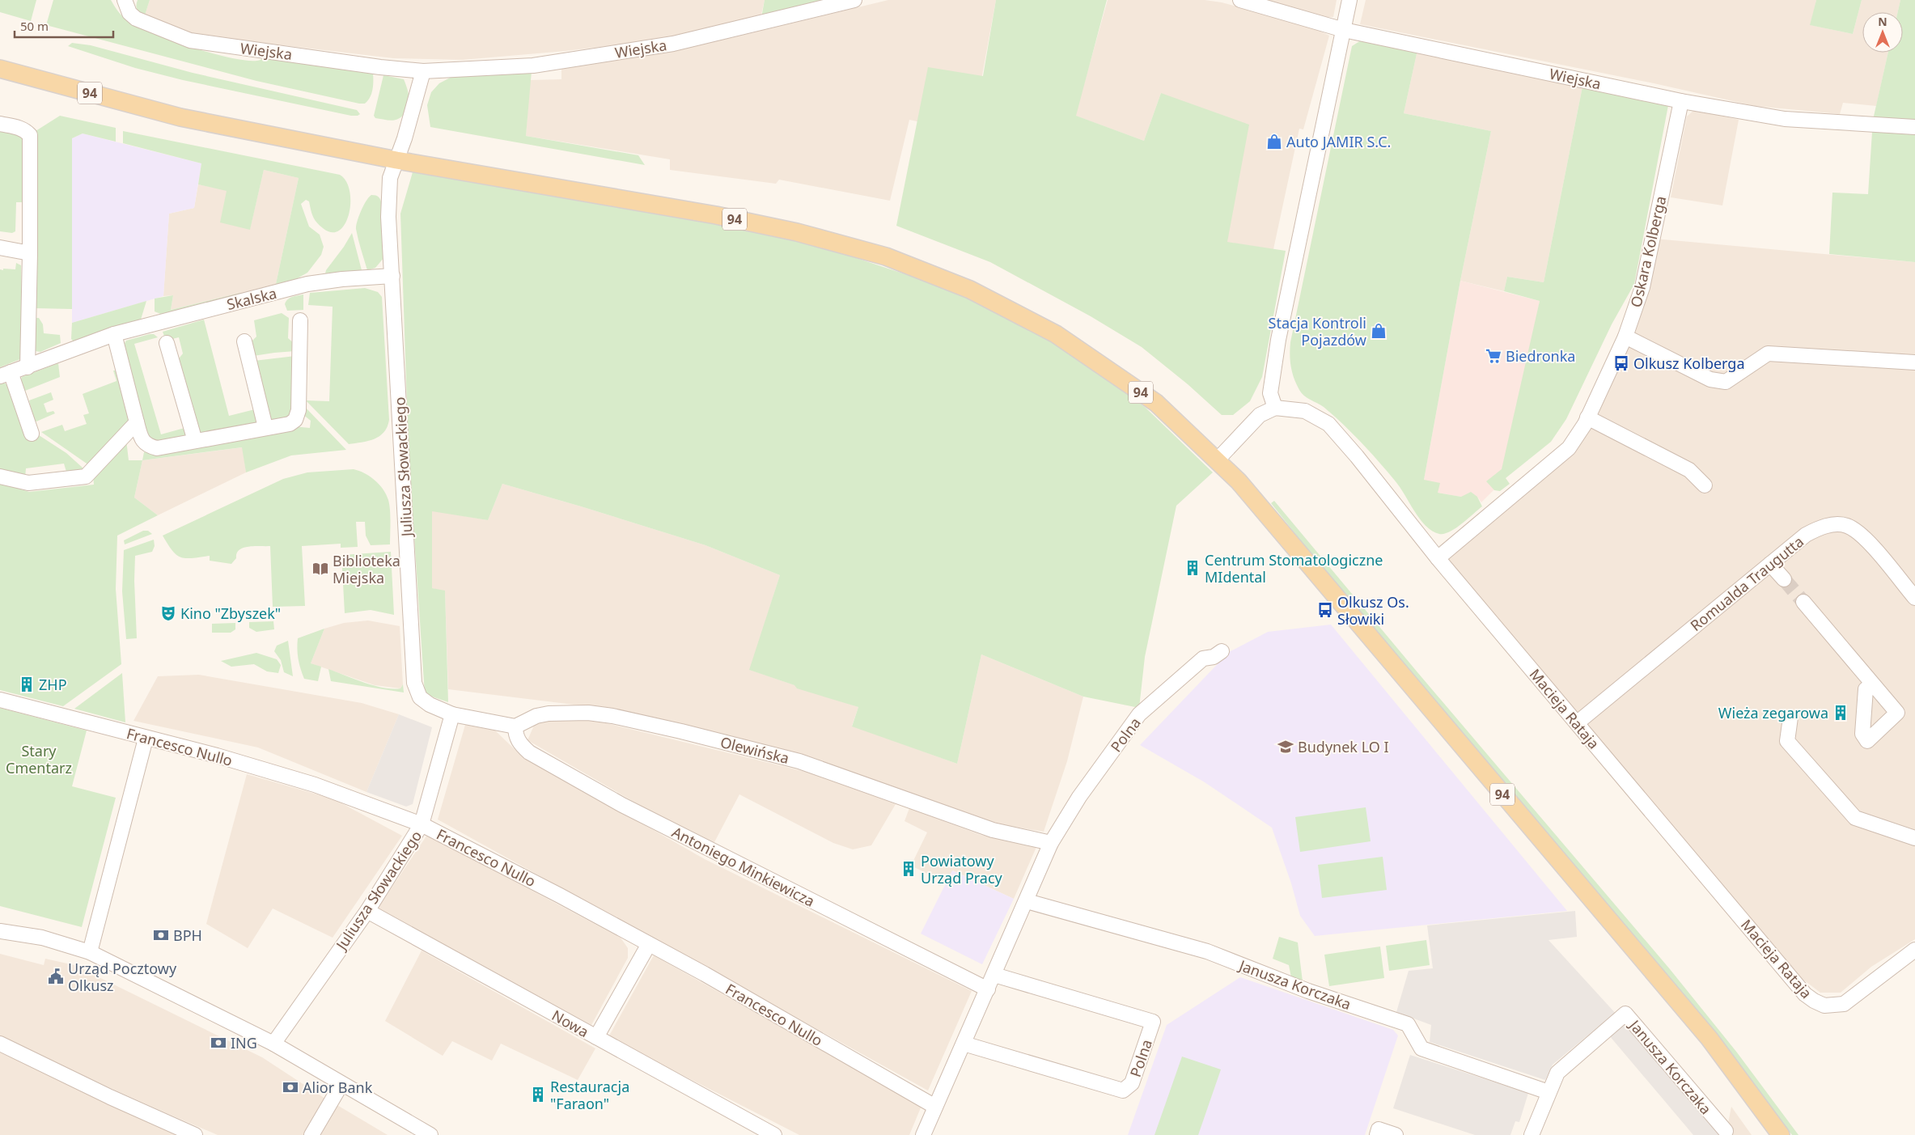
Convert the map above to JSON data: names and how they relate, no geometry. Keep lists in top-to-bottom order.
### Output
{
  "streets": {
    "main road": ["94"],
    "street": [
      "Wiejska",
      "Oskara Kolberga",
      "Skalska",
      "Juliusza Słowackiego",
      "Romualda Traugutta",
      "Macieja Rataja",
      "Polna",
      "Francesco Nullo",
      "Olewińska",
      "Antoniego Minkiewicza",
      "Janusza Korczaka",
      "Nowa"
    ]
  },
  "crossings": [
    ["Wiejska", "Oskara Kolberga"],
    ["Wiejska", "Juliusza Słowackiego"],
    ["94", "Juliusza Słowackiego"],
    ["Oskara Kolberga", "Macieja Rataja"],
    ["Skalska", "Juliusza Słowackiego"],
    ["Juliusza Słowackiego", "Francesco Nullo"],
    ["Juliusza Słowackiego", "Nowa"],
    ["Romualda Traugutta", "Macieja Rataja"],
    ["Polna", "Francesco Nullo"],
    ["Polna", "Olewińska"],
    ["Polna", "Antoniego Minkiewicza"],
    ["Polna", "Janusza Korczaka"],
    ["Olewińska", "Antoniego Minkiewicza"]
  ],
  "parks": ["Stary Cmentarz"],
  "places": {
    "shop": ["Auto JAMIR S.C.", "Stacja Kontroli Pojazdów"],
    "supermarket": ["Biedronka"],
    "bus stop": ["Olkusz Kolberga", "Olkusz Os. Słowiki"],
    "building": [
      "Centrum Stomatologiczne MIdental",
      "ZHP",
      "Wieża zegarowa",
      "Powiatowy Urząd Pracy",
      "Restauracja \"Faraon\""
    ],
    "library": ["Biblioteka Miejska"],
    "theatre": ["Kino \"Zbyszek\""],
    "school or university": ["Budynek LO I"],
    "bank": ["BPH", "ING", "Alior Bank"],
    "public building": ["Urząd Pocztowy Olkusz"]
  },
  "scale_bar": "50 m",
  "north": "top"
}
